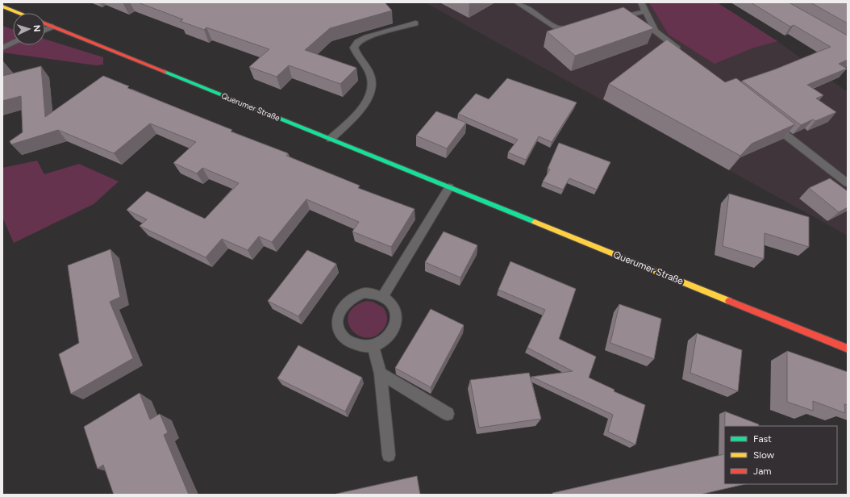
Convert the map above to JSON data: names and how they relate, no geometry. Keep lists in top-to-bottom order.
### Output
{
  "streets": {
    "street": ["Querumer Straße"]
  },
  "legend": ["Fast", "Slow", "Jam"],
  "north": "right"
}
